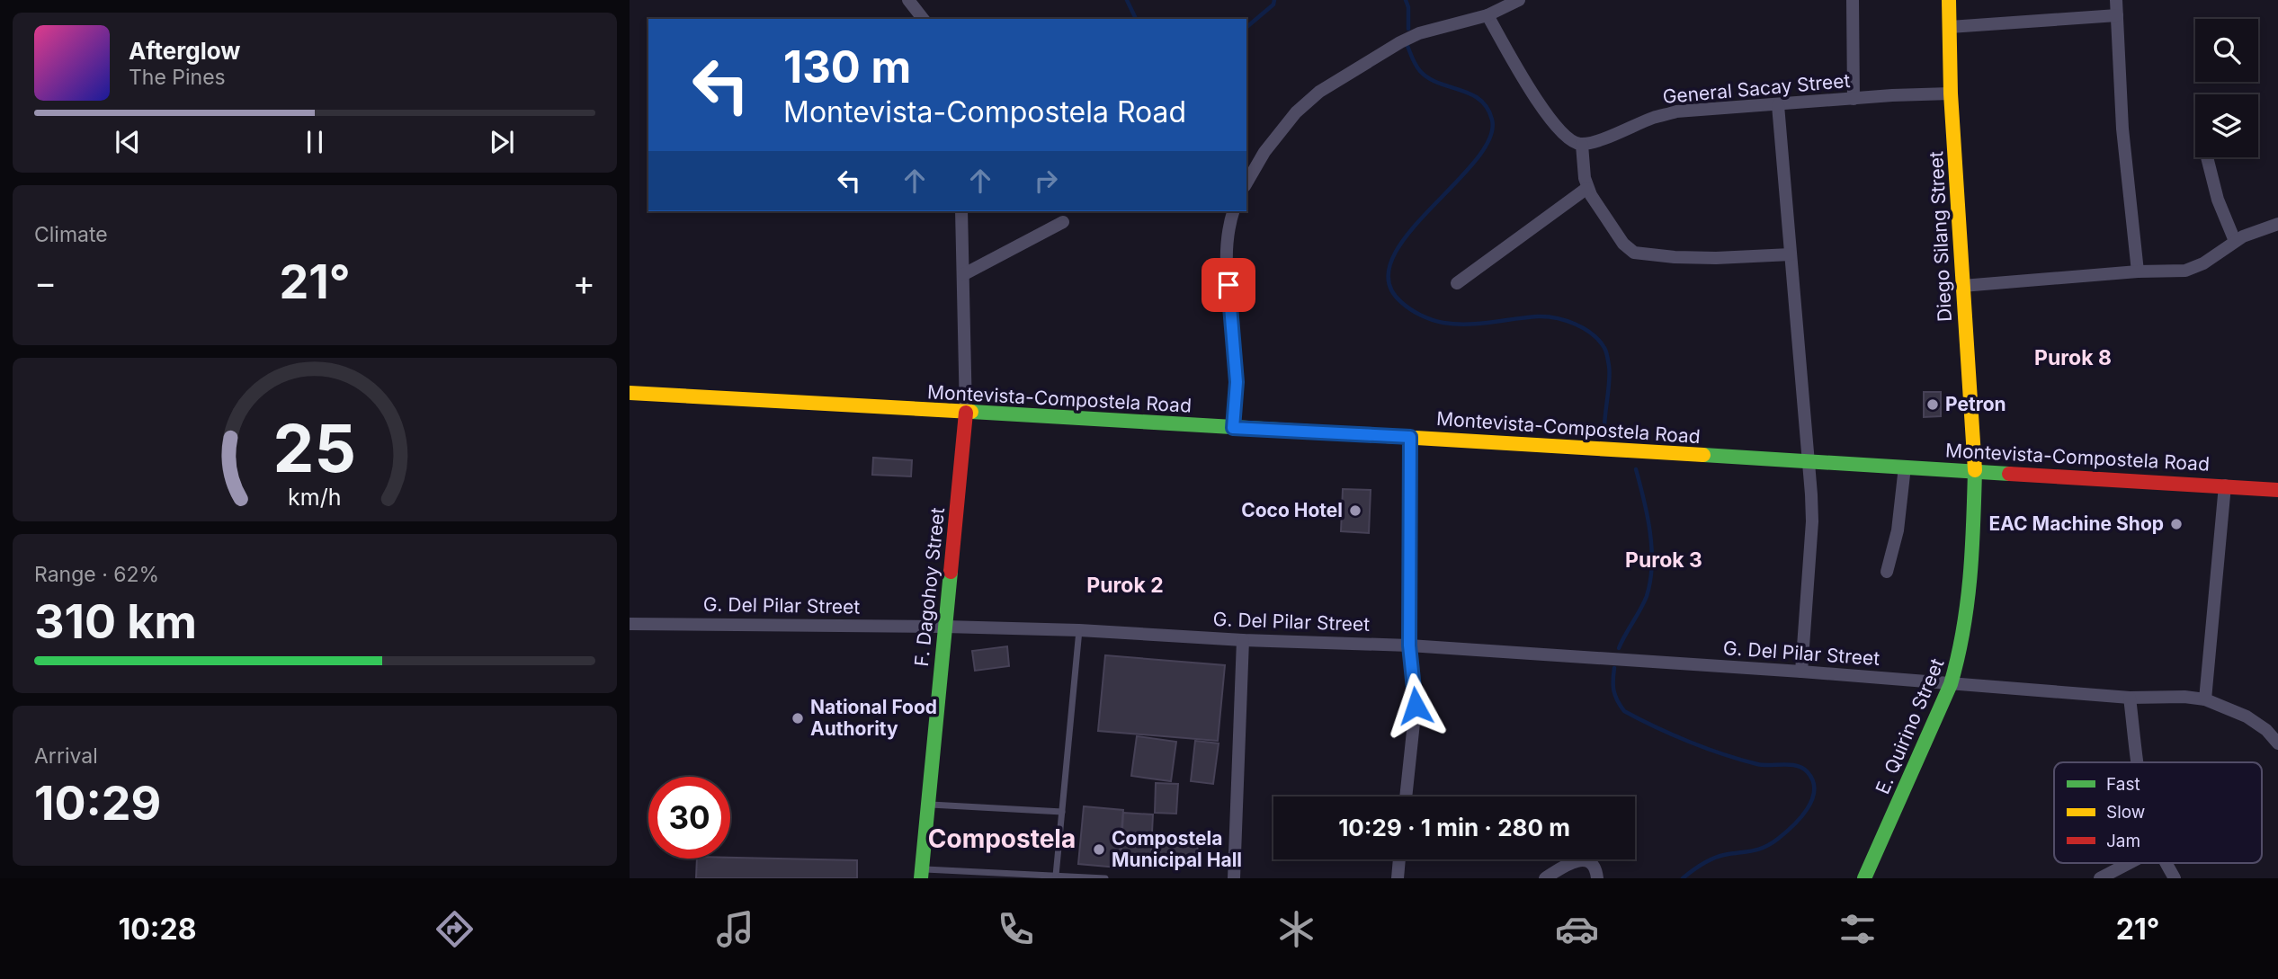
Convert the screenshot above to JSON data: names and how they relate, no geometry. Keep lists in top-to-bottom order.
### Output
{
  "streets": {
    "main road": [
      "Diego Silang Street",
      "Montevista-Compostela Road",
      "F. Dagohoy Street",
      "E. Quirino Street"
    ],
    "street": ["General Sacay Street", "G. Del Pilar Street"]
  },
  "crossings": [
    ["General Sacay Street", "Diego Silang Street"],
    ["Diego Silang Street", "Montevista-Compostela Road"],
    ["Diego Silang Street", "E. Quirino Street"],
    ["Montevista-Compostela Road", "F. Dagohoy Street"],
    ["Montevista-Compostela Road", "E. Quirino Street"],
    ["F. Dagohoy Street", "G. Del Pilar Street"],
    ["G. Del Pilar Street", "E. Quirino Street"]
  ],
  "districts": [
    "Purok 8",
    "Purok 3",
    "Purok 2",
    "Compostela"
  ],
  "places": [
    "Petron",
    "Coco Hotel",
    "EAC Machine Shop",
    "National Food Authority",
    "Compostela Municipal Hall"
  ],
  "legend": ["Fast", "Slow", "Jam"],
  "page": {
    "turn": ["130 m", "Montevista-Compostela Road"],
    "song": ["Afterglow", "The Pines"],
    "tile": [
      "Climate",
      ["Range · 62%", "310 km"],
      ["Arrival", "10:29"]
    ],
    "heat": ["−", "21°", "+"],
    "limit": "30",
    "trip": "10:29 · 1 min · 280 m",
    "tabs": ["10:28", "21°"],
    "gauge": ["25", "km/h"]
  }
}
